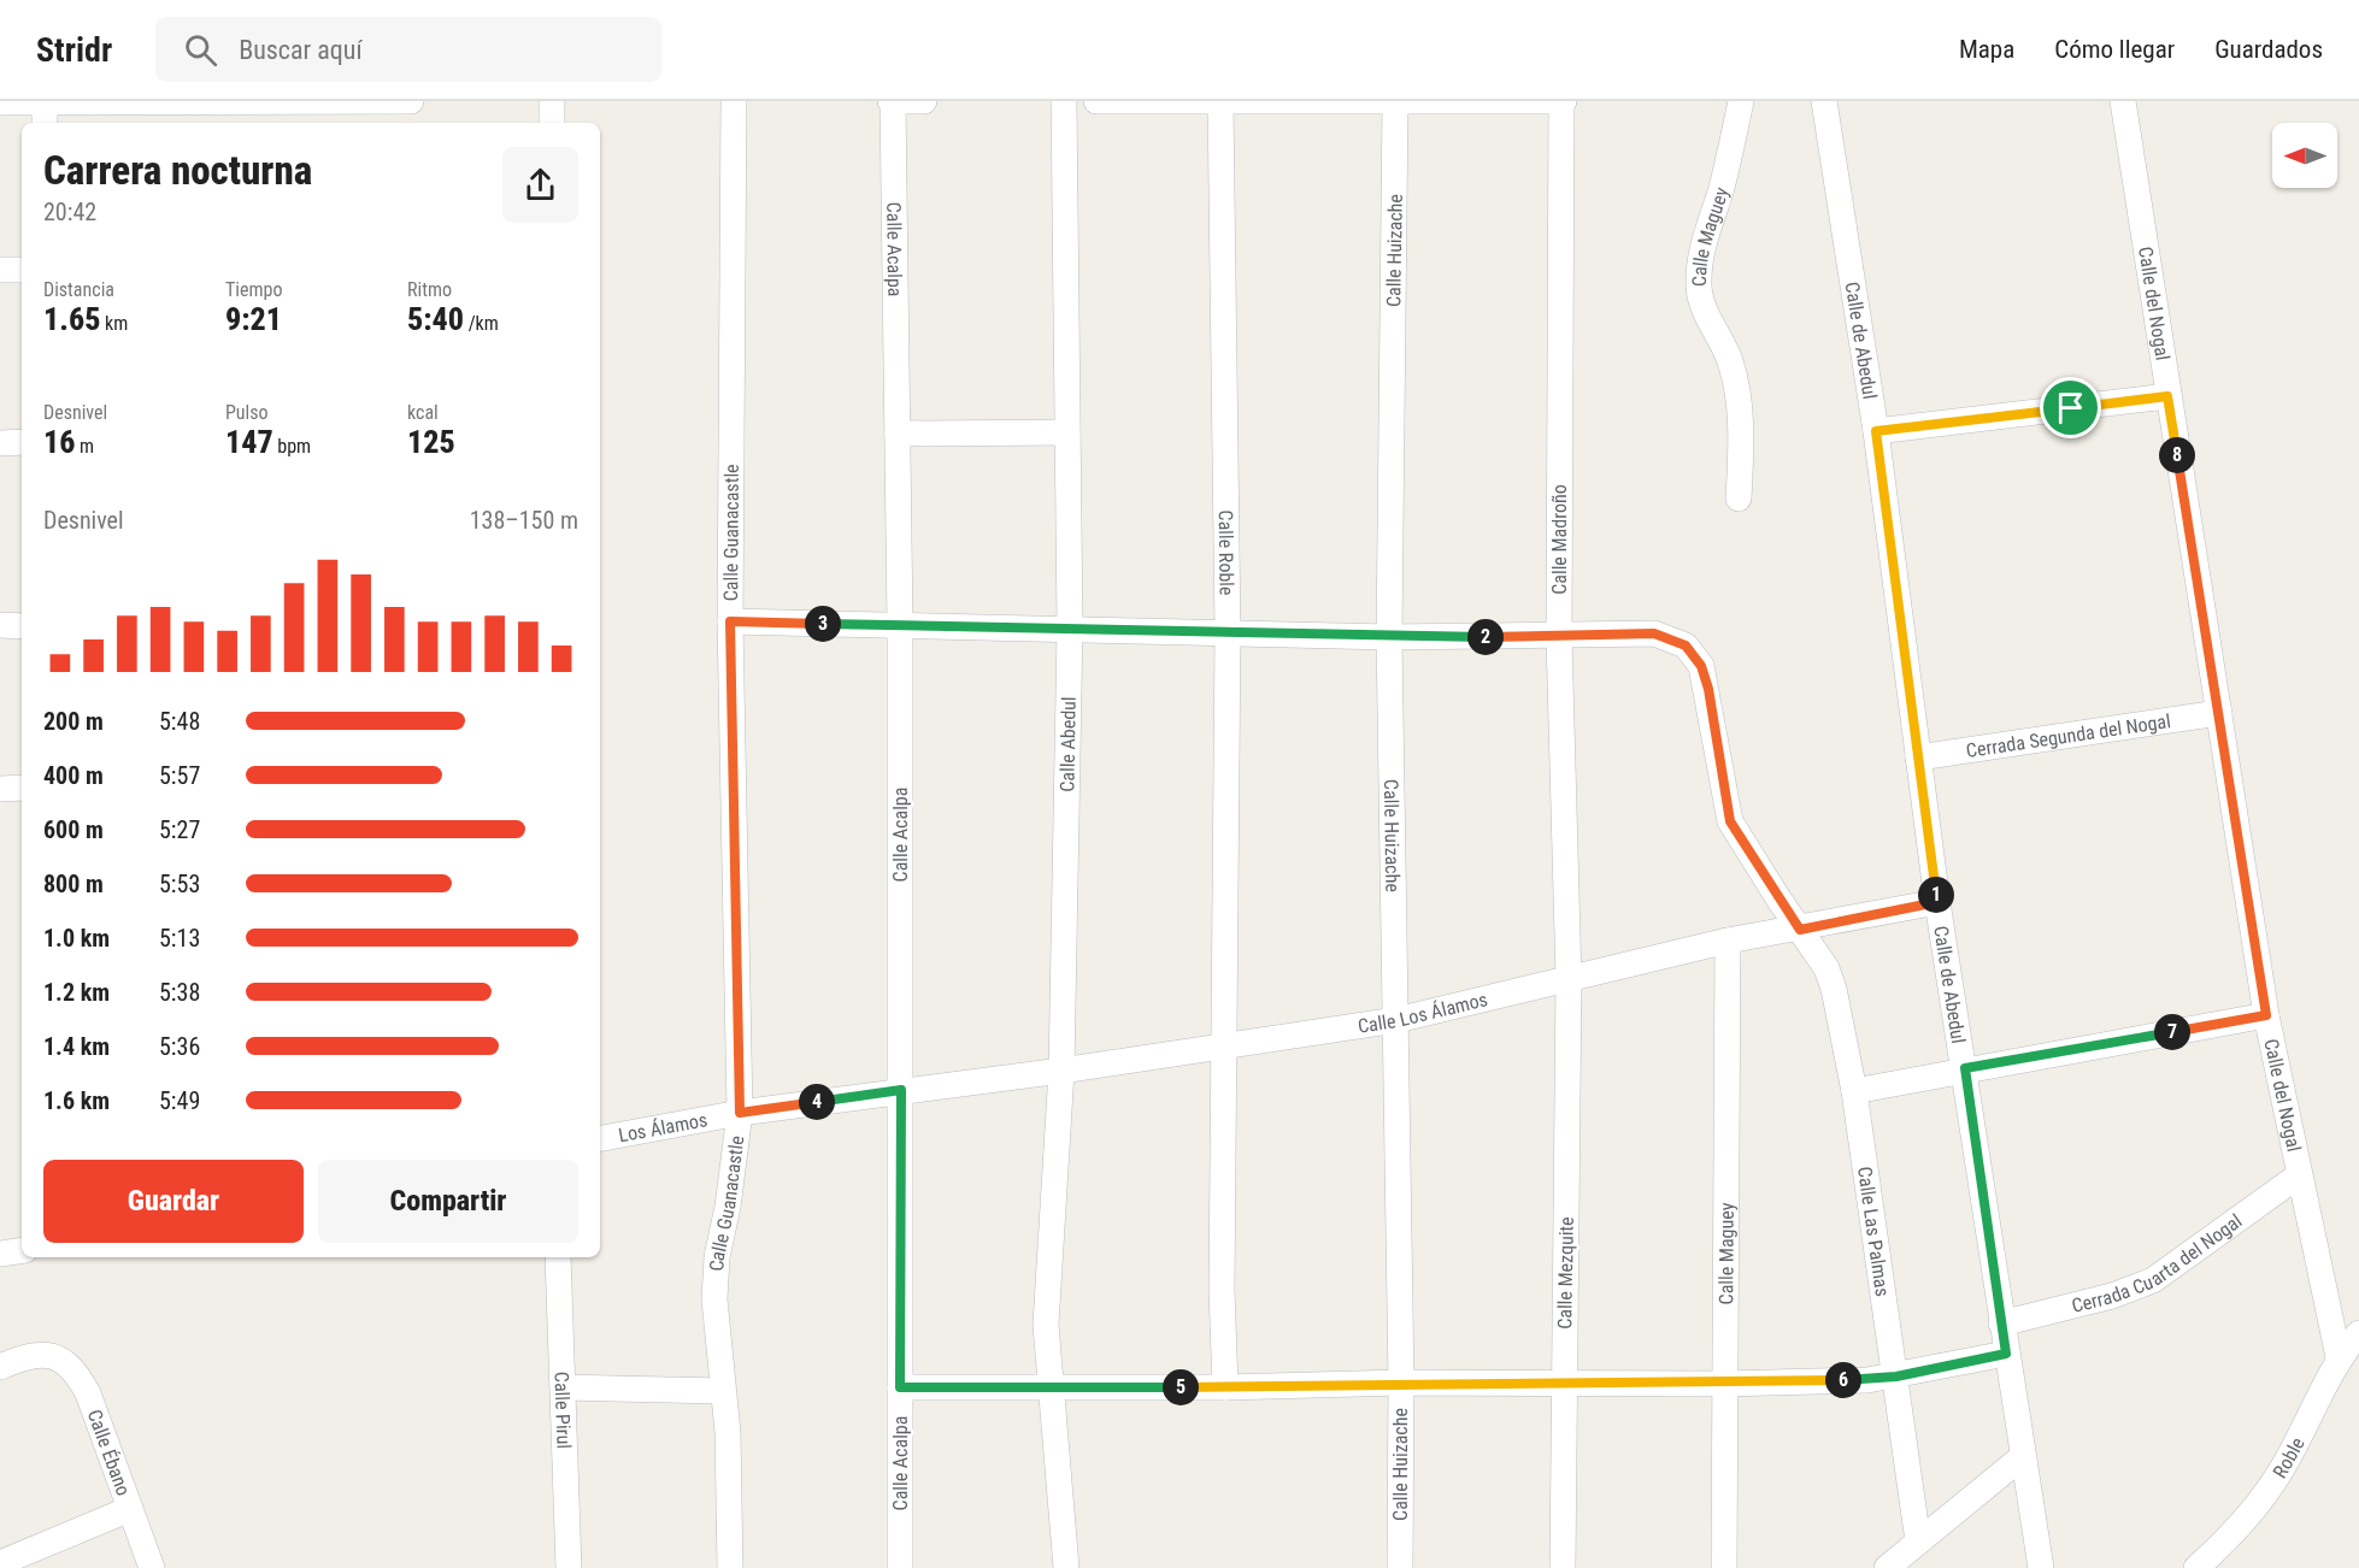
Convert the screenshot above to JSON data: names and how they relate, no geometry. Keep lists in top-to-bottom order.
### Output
{
  "streets": {
    "street": [
      "Calle Maguey",
      "Calle Acalpa",
      "Calle Huizache",
      "Calle del Nogal",
      "Calle de Abedul",
      "Calle Guanacastle",
      "Calle Madroño",
      "Calle Roble",
      "Cerrada Segunda del Nogal",
      "Calle Abedul",
      "Calle Los Álamos",
      "Los Álamos",
      "Calle Las Palmas",
      "Cerrada Cuarta del Nogal",
      "Calle Mezquite",
      "Calle Pirul",
      "Calle Ébano",
      "Roble"
    ]
  },
  "crossings": [
    ["Calle Maguey", "Calle Los Álamos"],
    ["Calle Acalpa", "Calle Los Álamos"],
    ["Calle Acalpa", "Los Álamos"],
    ["Calle Huizache", "Calle Los Álamos"],
    ["Calle del Nogal", "Cerrada Segunda del Nogal"],
    ["Calle del Nogal", "Cerrada Cuarta del Nogal"],
    ["Calle del Nogal", "Roble"],
    ["Calle de Abedul", "Cerrada Segunda del Nogal"],
    ["Calle de Abedul", "Calle Los Álamos"],
    ["Calle de Abedul", "Cerrada Cuarta del Nogal"],
    ["Calle Guanacastle", "Los Álamos"],
    ["Calle Madroño", "Calle Los Álamos"],
    ["Calle Madroño", "Calle Mezquite"],
    ["Calle Roble", "Calle Los Álamos"],
    ["Calle Abedul", "Calle Los Álamos"],
    ["Calle Los Álamos", "Los Álamos"],
    ["Calle Los Álamos", "Calle Las Palmas"],
    ["Calle Los Álamos", "Calle Mezquite"]
  ],
  "north": "left",
  "page": {
    "header": "Stridr",
    "search": "Buscar aquí",
    "nav": ["Mapa", "Cómo llegar", "Guardados"],
    "heading": ["Carrera nocturna", "20:42"],
    "stats": [
      ["Distancia", "1.65 km"],
      ["Tiempo", "9:21"],
      ["Ritmo", "5:40 /km"],
      ["Desnivel", "16 m"],
      ["Pulso", "147 bpm"],
      ["kcal", "125"]
    ],
    "pins": [
      "8",
      "3",
      "2",
      "1",
      "7",
      "4",
      "6",
      "5"
    ],
    "chart": ["Desnivel", "138–150 m"],
    "list": [
      {
        "name": "200 m",
        "note": "5:48"
      },
      {
        "name": "400 m",
        "note": "5:57"
      },
      {
        "name": "600 m",
        "note": "5:27"
      },
      {
        "name": "800 m",
        "note": "5:53"
      },
      {
        "name": "1.0 km",
        "note": "5:13"
      },
      {
        "name": "1.2 km",
        "note": "5:38"
      },
      {
        "name": "1.4 km",
        "note": "5:36"
      },
      {
        "name": "1.6 km",
        "note": "5:49"
      }
    ],
    "buttons": ["Guardar", "Compartir"]
  }
}
